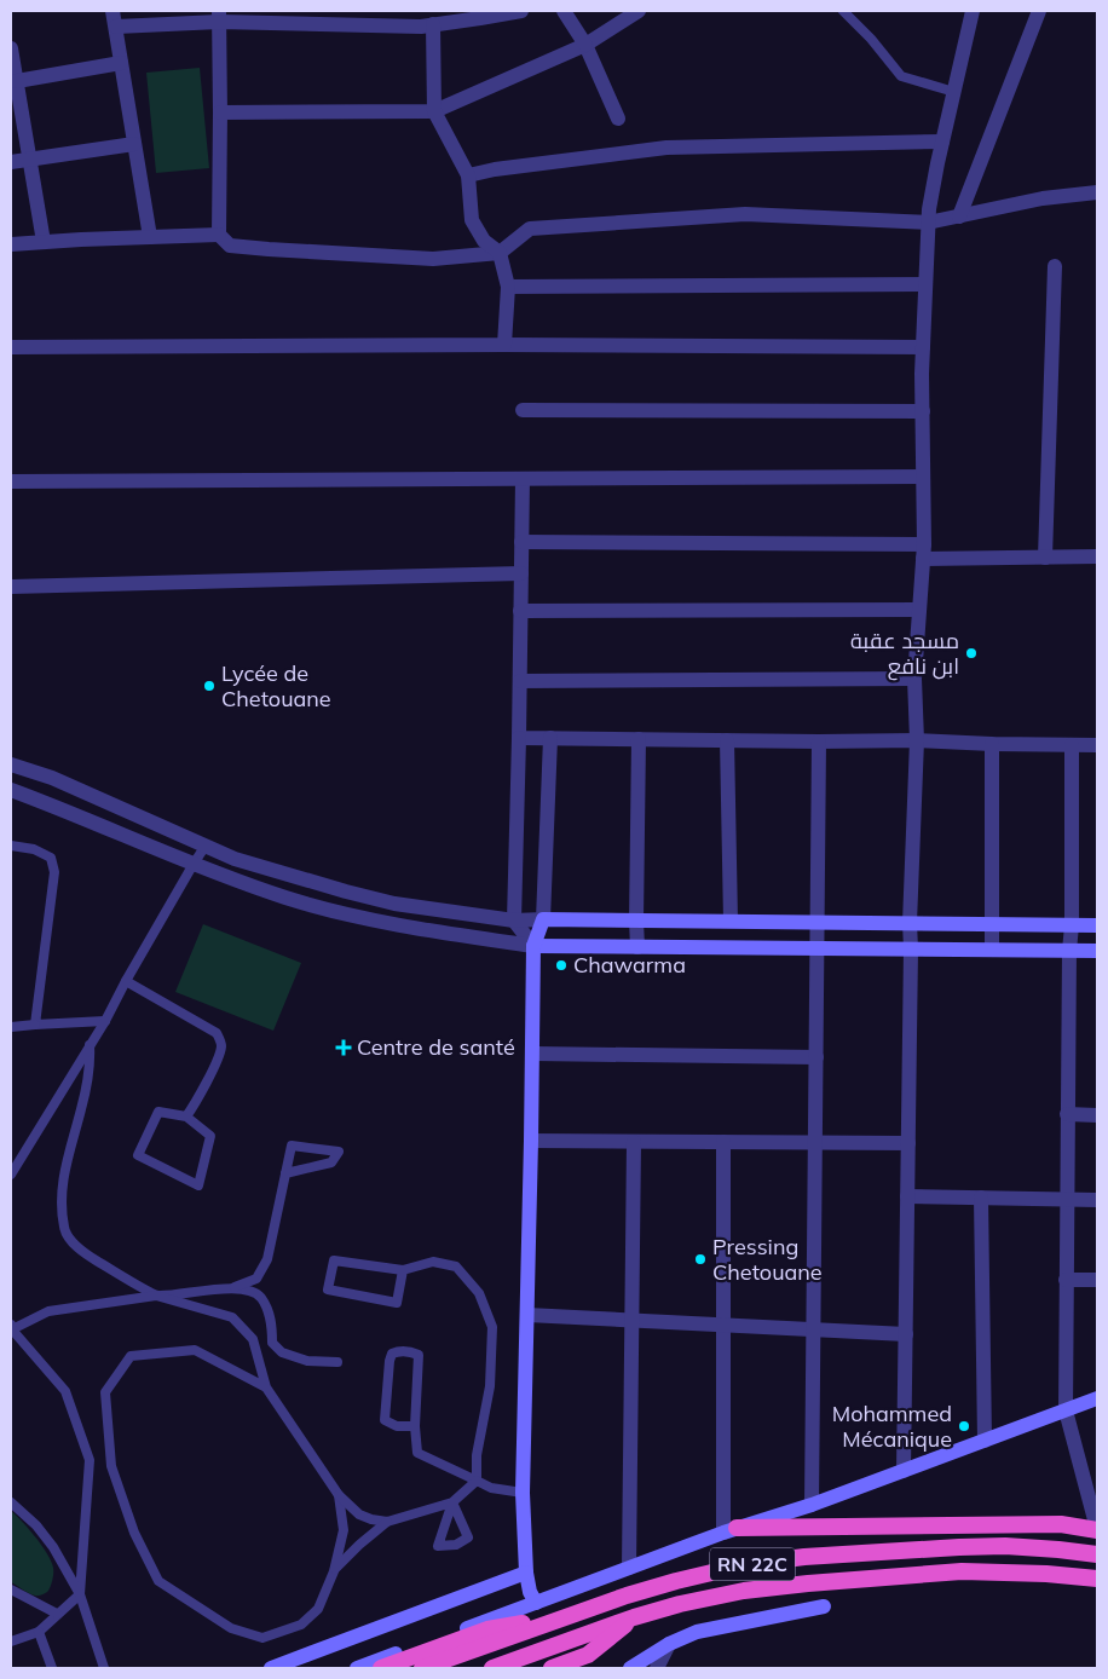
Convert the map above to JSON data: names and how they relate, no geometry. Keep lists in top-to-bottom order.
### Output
{
  "streets": {
    "highway": ["RN 22C"]
  },
  "places": {
    "other": [
      "مسجد عقبة ابن نافع",
      "Lycée de Chetouane",
      "Chawarma",
      "Pressing Chetouane",
      "Mohammed Mécanique"
    ],
    "health": ["Centre de santé"]
  }
}
